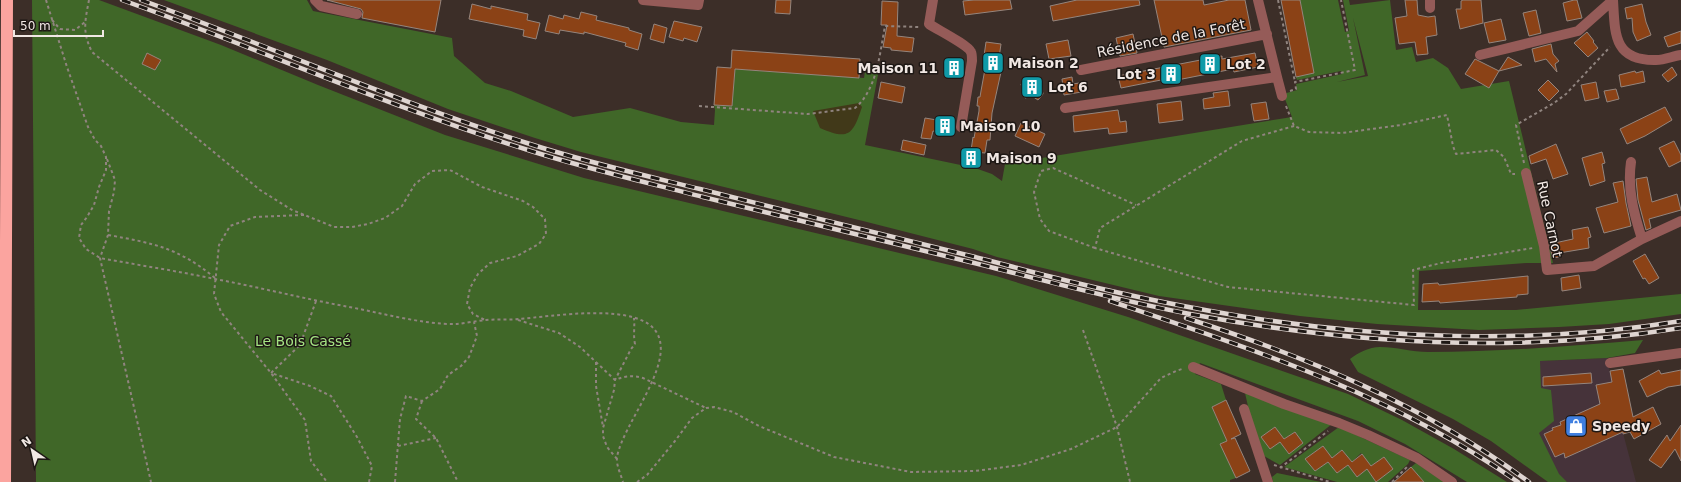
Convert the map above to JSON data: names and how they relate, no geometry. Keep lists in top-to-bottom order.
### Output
{
  "streets": {
    "street": ["Résidence de la Forêt", "Rue Carnot"]
  },
  "parks": ["Le Bois Cassé"],
  "places": {
    "building": [
      "Maison 2",
      "Lot 2",
      "Maison 11",
      "Lot 3",
      "Lot 6",
      "Maison 10",
      "Maison 9"
    ],
    "shop": ["Speedy"]
  },
  "scale_bar": "50 m",
  "north": "top left"
}
